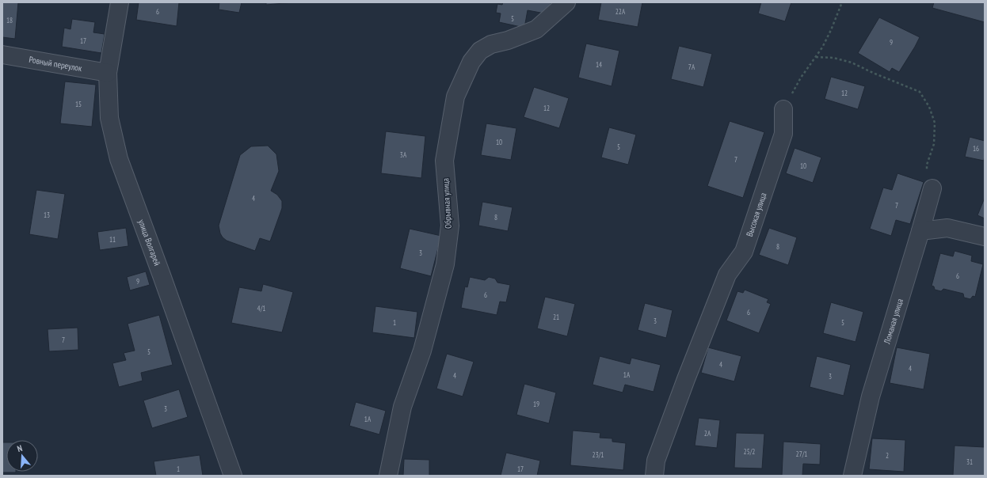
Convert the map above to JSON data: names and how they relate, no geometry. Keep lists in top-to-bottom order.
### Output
{
  "streets": {
    "street": [
      "Ровный переулок",
      "Обрывная улица",
      "Высокая улица",
      "улица Волгарей",
      "Ломаная улица"
    ]
  },
  "crossings": [
    ["Ровный переулок", "улица Волгарей"]
  ],
  "house_numbers": [
    "6",
    "22А",
    "5",
    "18",
    "17",
    "9",
    "14",
    "7А",
    "12",
    "15",
    "12",
    "10",
    "5",
    "16",
    "3А",
    "7",
    "10",
    "4",
    "7",
    "13",
    "8",
    "11",
    "8",
    "3",
    "6",
    "9",
    "6",
    "4/1",
    "6",
    "21",
    "3",
    "1",
    "5",
    "7",
    "5",
    "4",
    "4",
    "1А",
    "4",
    "3",
    "19",
    "3",
    "1А",
    "2А",
    "25/2",
    "27/1",
    "23/1",
    "2",
    "31",
    "1",
    "17"
  ],
  "north": "top"
}
